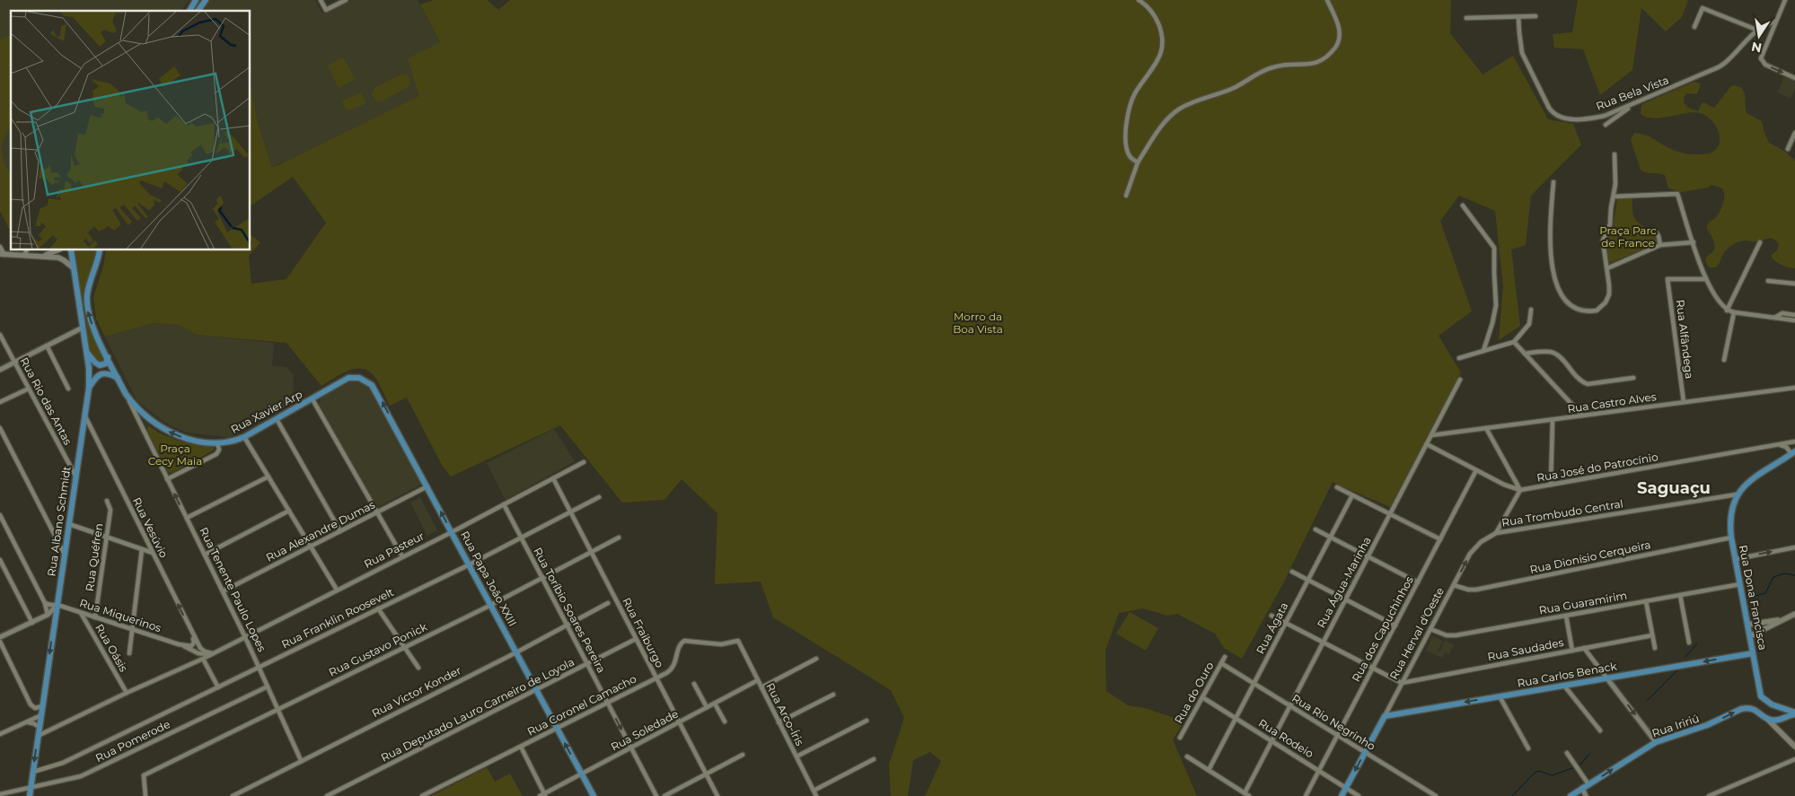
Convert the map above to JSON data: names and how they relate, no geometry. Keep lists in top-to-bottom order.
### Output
{
  "streets": {
    "main road": [
      "Rua Xavier Arp",
      "Rua Albano Schmidt",
      "Rua Papa João XXIII",
      "Rua Tenente Paulo Lopes",
      "Rua Dona Francisca",
      "Rua Herval d'Oeste",
      "Rua Carlos Benack",
      "Rua Iririú"
    ],
    "street": [
      "Rua Bela Vista",
      "Rua Alfândega",
      "Rua Rio das Antas",
      "Rua Castro Alves",
      "Rua José do Patrocínio",
      "Rua Trombudo Central",
      "Rua Vesúvio",
      "Rua Alexandre Dumas",
      "Rua Pasteur",
      "Rua Quéfren",
      "Rua Dionísio Cerqueira",
      "Rua Água-Marinha",
      "Rua Guaramirim",
      "Rua Toríbio Soares Pereira",
      "Rua Miquerinos",
      "Rua Franklin Roosevelt",
      "Rua Ágata",
      "Rua dos Capuchinhos",
      "Rua Fraiburgo",
      "Rua Oásis",
      "Rua Gustavo Ponick",
      "Rua Saudades",
      "Rua Victor Konder",
      "Rua do Ouro",
      "Rua Coronel Camacho",
      "Rua Deputado Lauro Carneiro de Loyola",
      "Rua Arco-Íris",
      "Rua Rio Negrinho",
      "Rua Soledade",
      "Rua Rodeio",
      "Rua Pomerode"
    ]
  },
  "crossings": [
    ["Rua Alfândega", "Rua Castro Alves"],
    ["Rua Rio das Antas", "Rua Albano Schmidt"],
    ["Rua Castro Alves", "Rua Água-Marinha"],
    ["Rua Xavier Arp", "Rua Papa João XXIII"],
    ["Rua Xavier Arp", "Rua Tenente Paulo Lopes"],
    ["Rua José do Patrocínio", "Rua Herval d'Oeste"],
    ["Rua Trombudo Central", "Rua Dona Francisca"],
    ["Rua Trombudo Central", "Rua Herval d'Oeste"],
    ["Rua Albano Schmidt", "Rua Vesúvio"],
    ["Rua Albano Schmidt", "Rua Pasteur"],
    ["Rua Albano Schmidt", "Rua Miquerinos"],
    ["Rua Albano Schmidt", "Rua Franklin Roosevelt"],
    ["Rua Albano Schmidt", "Rua Pomerode"],
    ["Rua Vesúvio", "Rua Miquerinos"],
    ["Rua Alexandre Dumas", "Rua Papa João XXIII"],
    ["Rua Alexandre Dumas", "Rua Tenente Paulo Lopes"],
    ["Rua Pasteur", "Rua Papa João XXIII"],
    ["Rua Pasteur", "Rua Tenente Paulo Lopes"],
    ["Rua Pasteur", "Rua Toríbio Soares Pereira"],
    ["Rua Pasteur", "Rua Fraiburgo"],
    ["Rua Pasteur", "Rua Oásis"],
    ["Rua Quéfren", "Rua Miquerinos"],
    ["Rua Dionísio Cerqueira", "Rua Dona Francisca"],
    ["Rua Dionísio Cerqueira", "Rua Herval d'Oeste"],
    ["Rua Papa João XXIII", "Rua Franklin Roosevelt"],
    ["Rua Papa João XXIII", "Rua Gustavo Ponick"],
    ["Rua Papa João XXIII", "Rua Victor Konder"],
    ["Rua Papa João XXIII", "Rua Coronel Camacho"],
    ["Rua Papa João XXIII", "Rua Deputado Lauro Carneiro de Loyola"],
    ["Rua Papa João XXIII", "Rua Soledade"],
    ["Rua Água-Marinha", "Rua Rio Negrinho"],
    ["Rua Água-Marinha", "Rua Rodeio"],
    ["Rua Tenente Paulo Lopes", "Rua Franklin Roosevelt"],
    ["Rua Tenente Paulo Lopes", "Rua Gustavo Ponick"],
    ["Rua Tenente Paulo Lopes", "Rua Victor Konder"],
    ["Rua Tenente Paulo Lopes", "Rua Pomerode"],
    ["Rua Dona Francisca", "Rua Guaramirim"],
    ["Rua Dona Francisca", "Rua Carlos Benack"],
    ["Rua Guaramirim", "Rua Herval d'Oeste"],
    ["Rua Toríbio Soares Pereira", "Rua Franklin Roosevelt"],
    ["Rua Toríbio Soares Pereira", "Rua Gustavo Ponick"],
    ["Rua Toríbio Soares Pereira", "Rua Victor Konder"],
    ["Rua Toríbio Soares Pereira", "Rua Coronel Camacho"],
    ["Rua Toríbio Soares Pereira", "Rua Deputado Lauro Carneiro de Loyola"],
    ["Rua Toríbio Soares Pereira", "Rua Soledade"],
    ["Rua Miquerinos", "Rua Oásis"],
    ["Rua Franklin Roosevelt", "Rua Fraiburgo"],
    ["Rua Ágata", "Rua Rio Negrinho"],
    ["Rua Ágata", "Rua Rodeio"],
    ["Rua dos Capuchinhos", "Rua Rio Negrinho"],
    ["Rua dos Capuchinhos", "Rua Rodeio"],
    ["Rua Fraiburgo", "Rua Gustavo Ponick"],
    ["Rua Fraiburgo", "Rua Coronel Camacho"],
    ["Rua Fraiburgo", "Rua Deputado Lauro Carneiro de Loyola"],
    ["Rua Fraiburgo", "Rua Soledade"],
    ["Rua Herval d'Oeste", "Rua Saudades"],
    ["Rua Herval d'Oeste", "Rua Carlos Benack"],
    ["Rua Herval d'Oeste", "Rua Rio Negrinho"],
    ["Rua Herval d'Oeste", "Rua Rodeio"],
    ["Rua do Ouro", "Rua Rio Negrinho"],
    ["Rua do Ouro", "Rua Rodeio"],
    ["Rua Coronel Camacho", "Rua Arco-Íris"],
    ["Rua Arco-Íris", "Rua Soledade"]
  ],
  "one_way": ["Rua Papa João XXIII", "Rua Carlos Benack", "Rua Iririú"],
  "districts": ["Saguaçu"],
  "parks": ["Praça Parc de France", "Morro da Boa Vista", "Praça Cecy Maia"],
  "north": "bottom"
}
